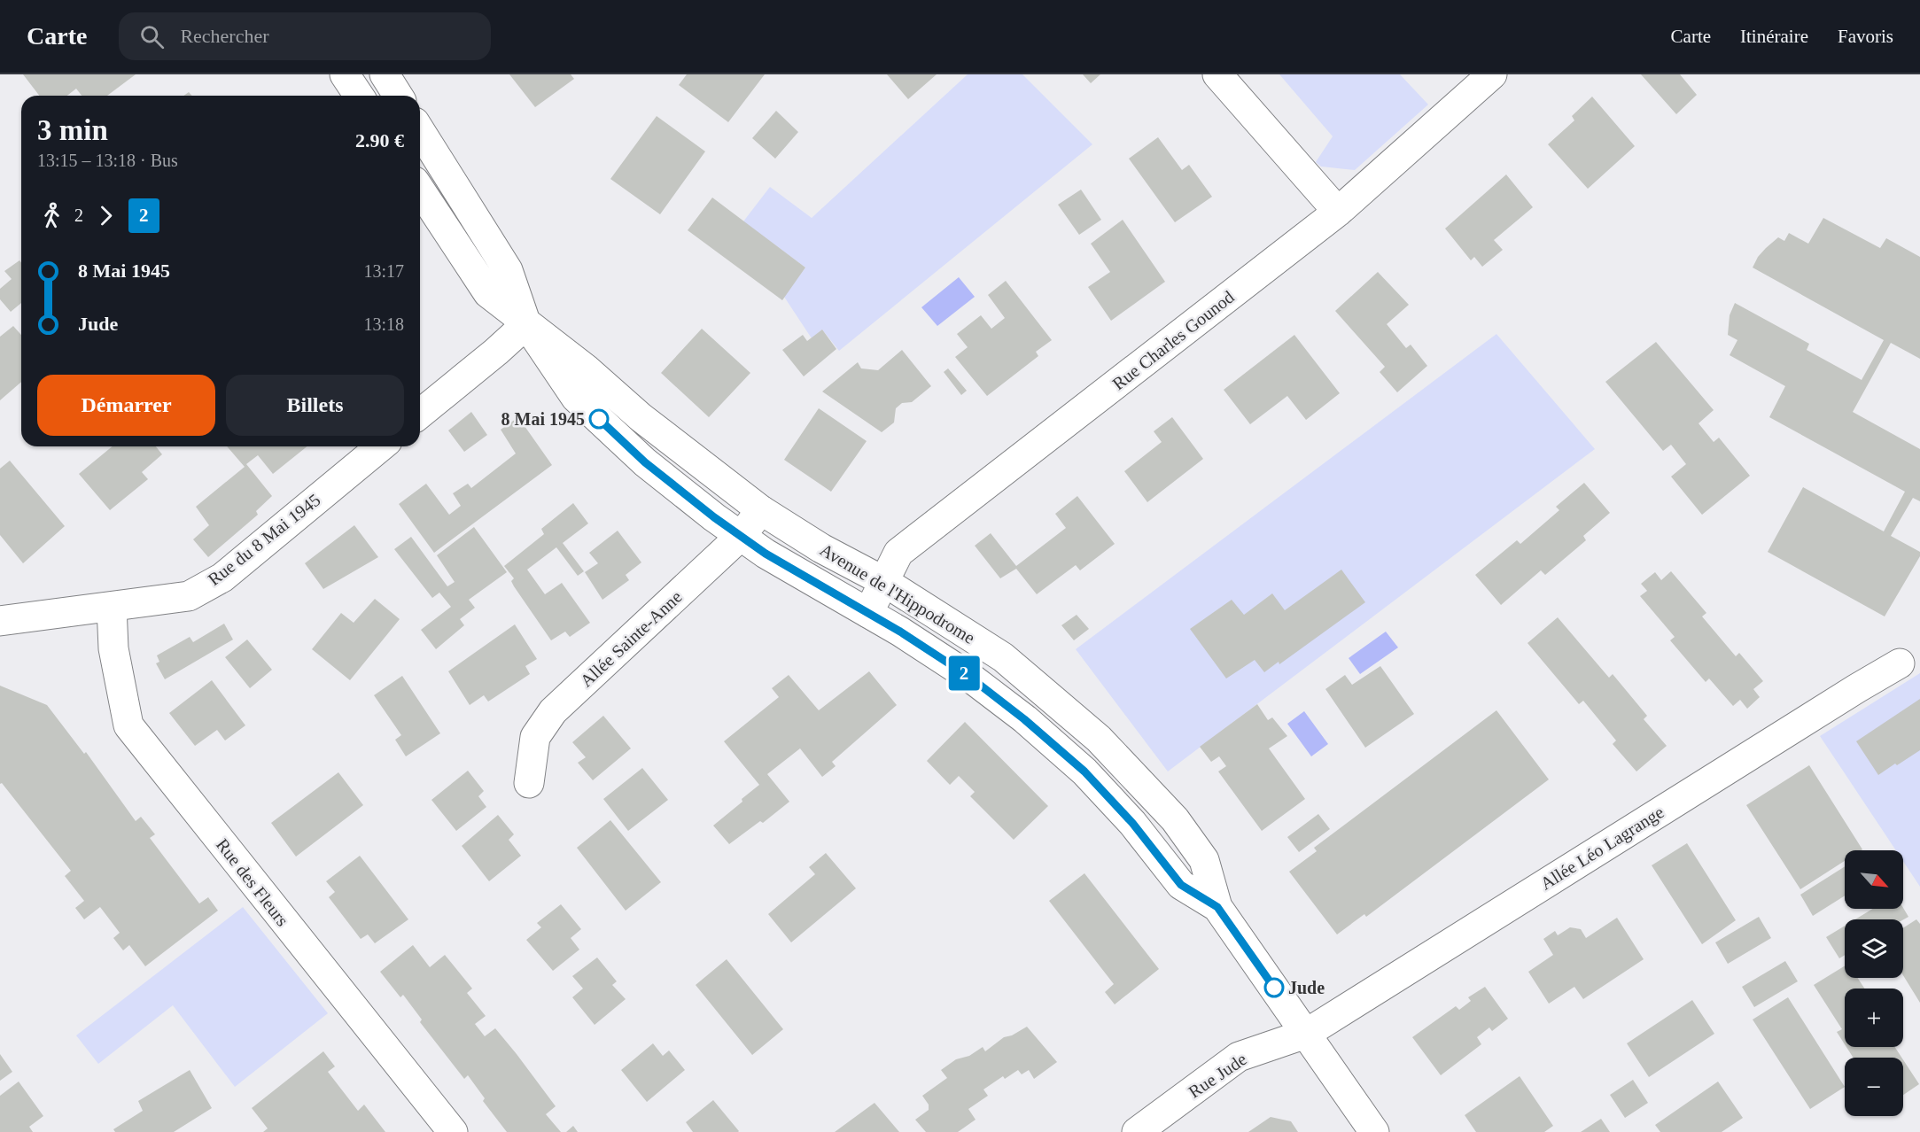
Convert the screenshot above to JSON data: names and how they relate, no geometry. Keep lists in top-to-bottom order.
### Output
{
  "streets": {
    "street": [
      "Rue Charles Gounod",
      "Rue du 8 Mai 1945",
      "Avenue de l'Hippodrome",
      "Allée Sainte-Anne",
      "Allée Léo Lagrange",
      "Rue des Fleurs",
      "Rue Jude"
    ]
  },
  "crossings": [
    ["Rue Charles Gounod", "Avenue de l'Hippodrome"],
    ["Rue du 8 Mai 1945", "Rue des Fleurs"],
    ["Avenue de l'Hippodrome", "Allée Sainte-Anne"],
    ["Allée Léo Lagrange", "Rue Jude"]
  ],
  "places": ["8 Mai 1945", "Jude"],
  "lines": ["bus line 2"],
  "north": "bottom right",
  "page": {
    "header": "Carte",
    "search": "Rechercher",
    "nav": ["Carte", "Itinéraire", "Favoris"],
    "on_map": "2",
    "heading": ["3 min", "13:15 – 13:18 · Bus", "2.90 €"],
    "legs": ["2", "2"],
    "list": [
      {
        "name": "8 Mai 1945",
        "value": "13:17"
      },
      {
        "name": "Jude",
        "value": "13:18"
      }
    ],
    "buttons": ["Démarrer", "Billets"],
    "map_buttons": ["+", "−"]
  }
}
